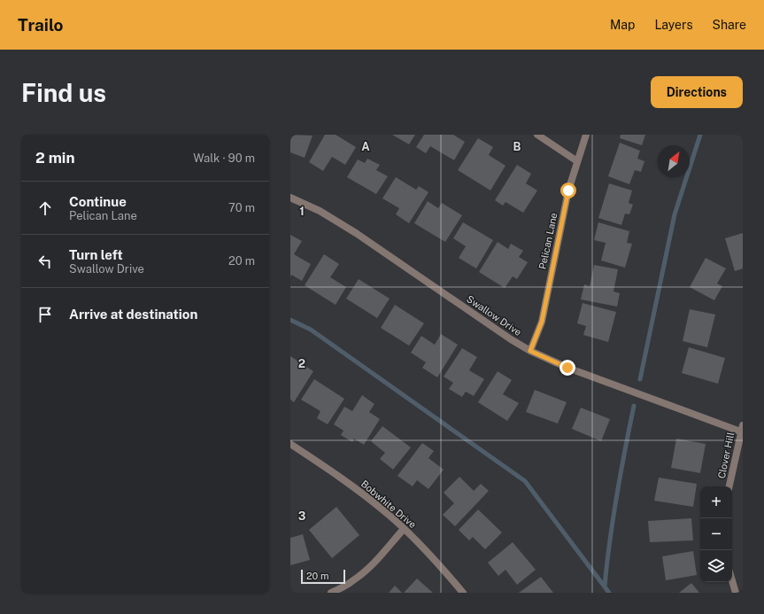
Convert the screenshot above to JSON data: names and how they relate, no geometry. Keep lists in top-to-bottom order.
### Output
{
  "streets": {
    "street": [
      "Pelican Lane",
      "Swallow Drive",
      "Clover Hill",
      "Bobwhite Drive"
    ]
  },
  "crossings": [
    ["Pelican Lane", "Swallow Drive"],
    ["Swallow Drive", "Clover Hill"]
  ],
  "scale_bar": "20 m",
  "north": "top right",
  "page": {
    "header": "Trailo",
    "nav": ["Map", "Layers", "Share"],
    "buttons": "Directions",
    "title": "Find us",
    "heading": ["2 min", "Walk · 90 m"],
    "list": [
      ["Continue", "Pelican Lane", "70 m"],
      ["Turn left", "Swallow Drive", "20 m"],
      "Arrive at destination"
    ],
    "map_buttons": ["+", "−"],
    "scale": "20 m"
  },
  "grid": {
    "columns": ["A", "B"],
    "rows": ["1", "2", "3"]
  }
}
